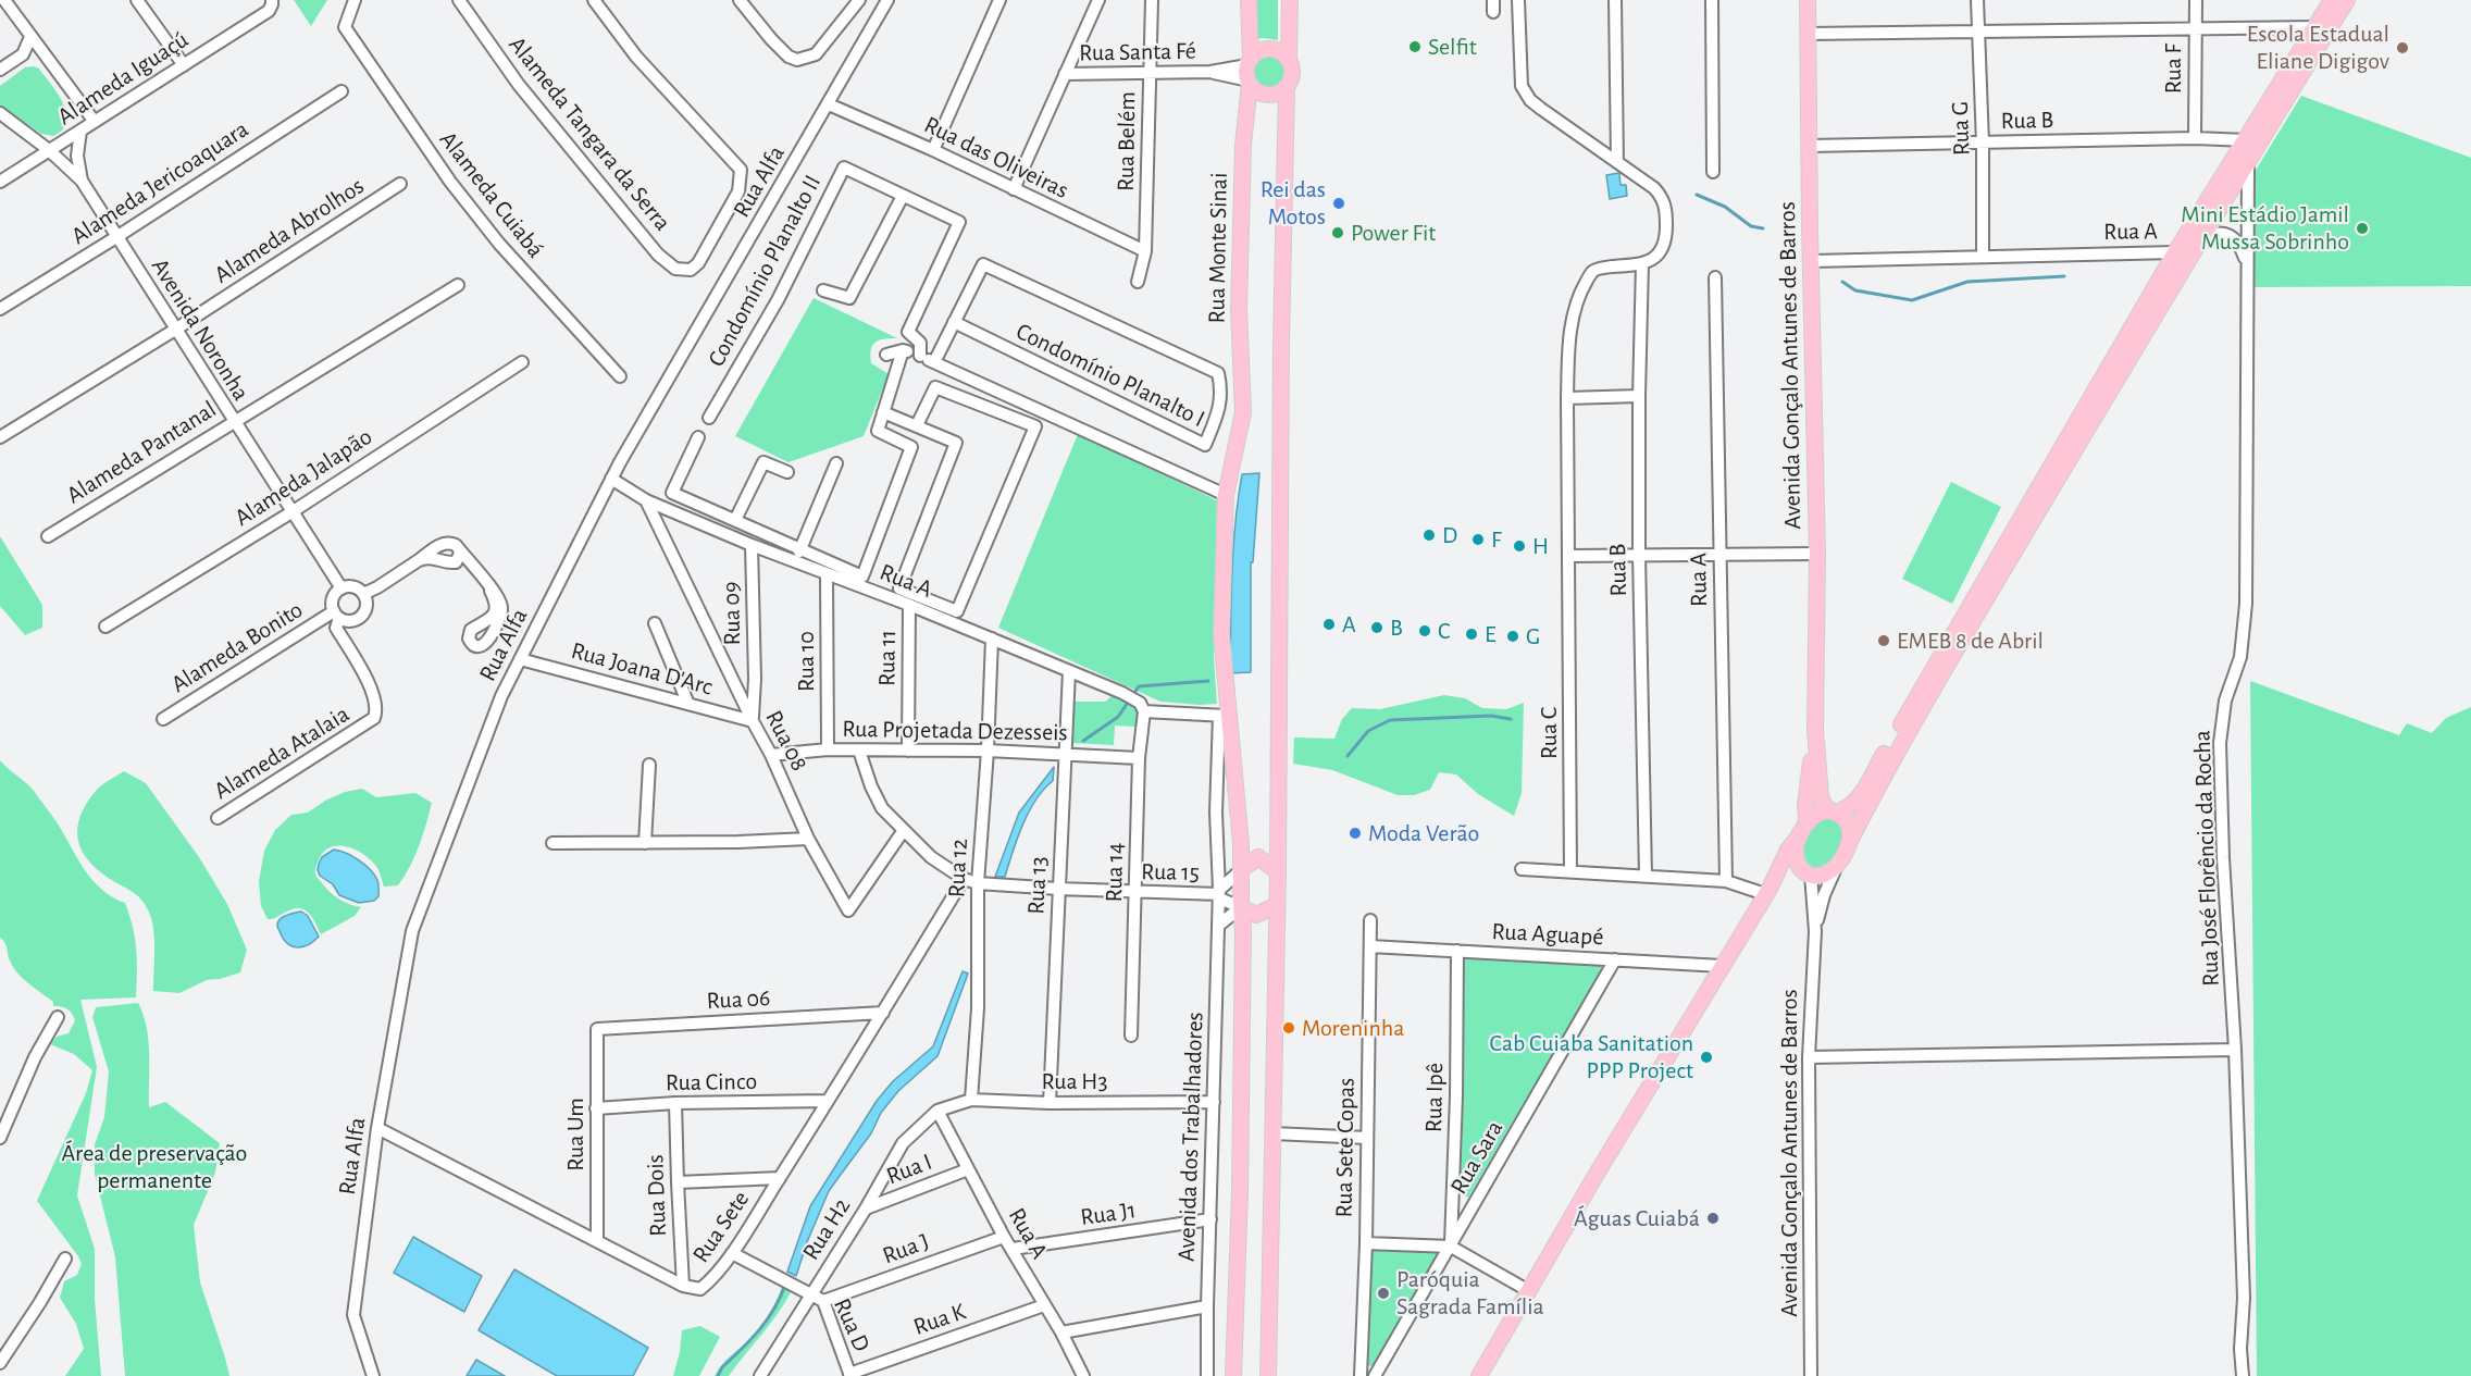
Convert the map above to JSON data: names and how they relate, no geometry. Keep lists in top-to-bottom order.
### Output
{
  "streets": {
    "main road": ["Rua Monte Sinai", "Avenida Gonçalo Antunes de Barros"],
    "street": [
      "Rua Santa Fé",
      "Rua F",
      "Alameda Iguaçú",
      "Rua B",
      "Rua G",
      "Alameda Tangara da Serra",
      "Rua Belém",
      "Rua das Oliveiras",
      "Rua Alfa",
      "Alameda Jericoaquara",
      "Alameda Cuiabá",
      "Alameda Abrolhos",
      "Rua A",
      "Condomínio Planalto II",
      "Avenida Noronha",
      "Condomínio Planalto I",
      "Alameda Pantanal",
      "Alameda Jalapão",
      "Rua 09",
      "Alameda Bonito",
      "Rua 11",
      "Rua 10",
      "Rua Joana D'Arc",
      "Rua Projetada Dezesseis",
      "Rua C",
      "Rua 08",
      "Alameda Atalaia",
      "Rua José Florêncio da Rocha",
      "Rua 12",
      "Rua 14",
      "Rua 15",
      "Rua 13",
      "Rua Aguapé",
      "Rua 06",
      "Rua H3",
      "Rua Cinco",
      "Rua Ipê",
      "Rua Um",
      "Avenida dos Trabalhadores",
      "Rua Sete Copas",
      "Rua Sara",
      "Rua I",
      "Rua Dois",
      "Rua J1",
      "Rua Sete",
      "Rua H2",
      "Rua J",
      "Rua K",
      "Rua D"
    ]
  },
  "crossings": [
    ["Rua Santa Fé", "Rua Belém"],
    ["Rua Santa Fé", "Rua Monte Sinai"],
    ["Rua F", "Rua B"],
    ["Alameda Iguaçú", "Avenida Noronha"],
    ["Rua B", "Rua G"],
    ["Rua B", "Avenida Gonçalo Antunes de Barros"],
    ["Rua B", "Rua C"],
    ["Rua G", "Rua A"],
    ["Rua Belém", "Rua das Oliveiras"],
    ["Rua das Oliveiras", "Rua Alfa"],
    ["Rua Alfa", "Rua A"],
    ["Rua Alfa", "Rua Joana D'Arc"],
    ["Rua Alfa", "Rua Sete"],
    ["Alameda Jericoaquara", "Avenida Noronha"],
    ["Alameda Abrolhos", "Avenida Noronha"],
    ["Rua A", "Avenida Gonçalo Antunes de Barros"],
    ["Rua A", "Rua 09"],
    ["Rua A", "Rua 11"],
    ["Rua A", "Rua 10"],
    ["Rua A", "Rua 08"],
    ["Rua A", "Rua 12"],
    ["Rua A", "Rua 14"],
    ["Rua A", "Rua 13"],
    ["Rua A", "Rua H3"],
    ["Rua A", "Rua I"],
    ["Rua A", "Rua J1"],
    ["Rua A", "Rua H2"],
    ["Rua A", "Rua J"],
    ["Rua A", "Rua K"],
    ["Rua Monte Sinai", "Rua 15"],
    ["Rua Monte Sinai", "Avenida dos Trabalhadores"],
    ["Avenida Noronha", "Alameda Pantanal"],
    ["Avenida Noronha", "Alameda Jalapão"],
    ["Avenida Noronha", "Alameda Bonito"],
    ["Avenida Noronha", "Alameda Atalaia"],
    ["Rua 09", "Rua Joana D'Arc"],
    ["Rua 09", "Rua 08"],
    ["Alameda Bonito", "Alameda Atalaia"],
    ["Rua 11", "Rua Projetada Dezesseis"],
    ["Rua 10", "Rua Projetada Dezesseis"],
    ["Rua Joana D'Arc", "Rua 08"],
    ["Rua Projetada Dezesseis", "Rua 08"],
    ["Rua Projetada Dezesseis", "Rua 12"],
    ["Rua Projetada Dezesseis", "Rua 14"],
    ["Rua Projetada Dezesseis", "Rua 13"],
    ["Rua 12", "Rua 15"],
    ["Rua 12", "Rua H3"],
    ["Rua 14", "Rua 15"],
    ["Rua 15", "Rua 13"],
    ["Rua 15", "Avenida dos Trabalhadores"],
    ["Rua 13", "Rua H3"],
    ["Rua Aguapé", "Rua Ipê"],
    ["Rua Aguapé", "Rua Sete Copas"],
    ["Rua Aguapé", "Rua Sara"],
    ["Rua 06", "Rua Um"],
    ["Rua 06", "Rua Sete"],
    ["Rua H3", "Avenida dos Trabalhadores"],
    ["Rua H3", "Rua H2"],
    ["Rua Cinco", "Rua Um"],
    ["Rua Cinco", "Rua Dois"],
    ["Rua Cinco", "Rua Sete"],
    ["Rua Ipê", "Rua Sara"],
    ["Rua Um", "Rua Sete"],
    ["Avenida dos Trabalhadores", "Rua J1"],
    ["Rua I", "Rua H2"],
    ["Rua Dois", "Rua Sete"],
    ["Rua Sete", "Rua D"],
    ["Rua H2", "Rua D"],
    ["Rua J", "Rua D"],
    ["Rua K", "Rua D"]
  ],
  "parks": ["Área de preservação permanente"],
  "places": [
    "Selfit",
    "Escola Estadual Eliane Digigov",
    "Rei das Motos",
    "Mini Estádio Jamil Mussa Sobrinho",
    "Power Fit",
    "D",
    "F",
    "H",
    "A",
    "B",
    "C",
    "E",
    "G",
    "EMEB 8 de Abril",
    "Moda Verão",
    "Moreninha",
    "Cab Cuiaba Sanitation PPP Project",
    "Águas Cuiabá",
    "Paróquia Sagrada Família"
  ]
}
